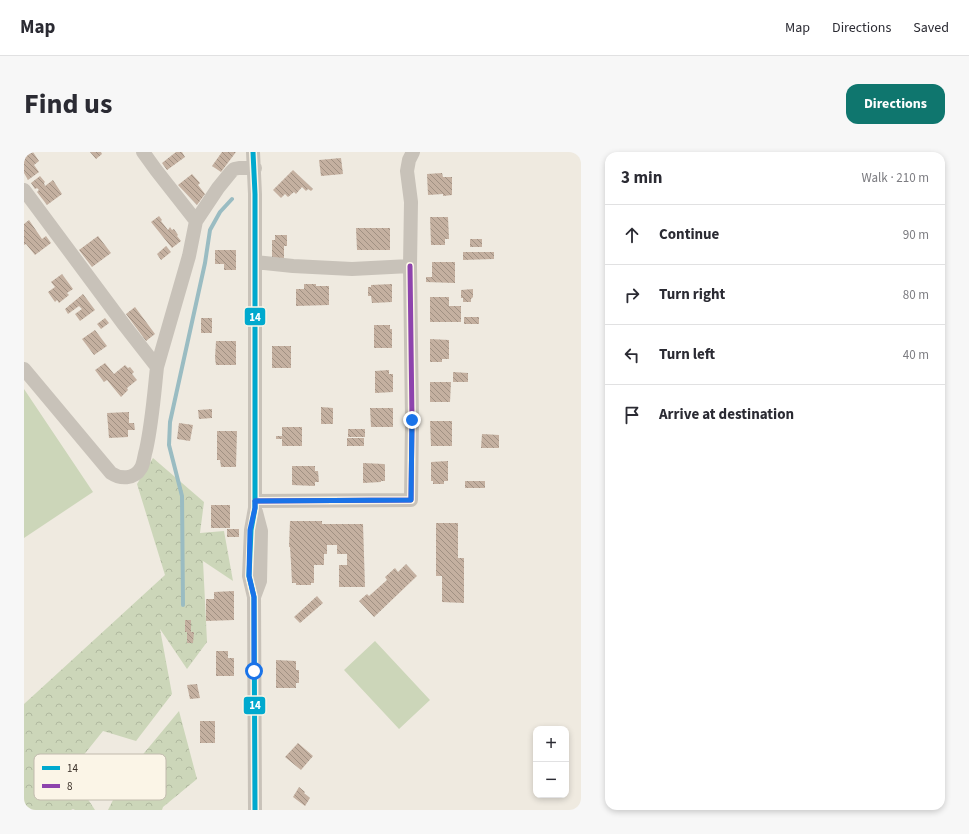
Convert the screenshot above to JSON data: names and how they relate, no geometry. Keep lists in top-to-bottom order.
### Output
{
  "lines": ["transit line 14", "transit line 8"],
  "legend": ["14", "8"],
  "page": {
    "header": "Map",
    "nav": ["Map", "Directions", "Saved"],
    "title": "Find us",
    "buttons": "Directions",
    "heading": ["3 min", "Walk · 210 m"],
    "list": [
      ["Continue", "90 m"],
      ["Turn right", "80 m"],
      ["Turn left", "40 m"],
      "Arrive at destination"
    ],
    "map_buttons": ["+", "−"]
  }
}
